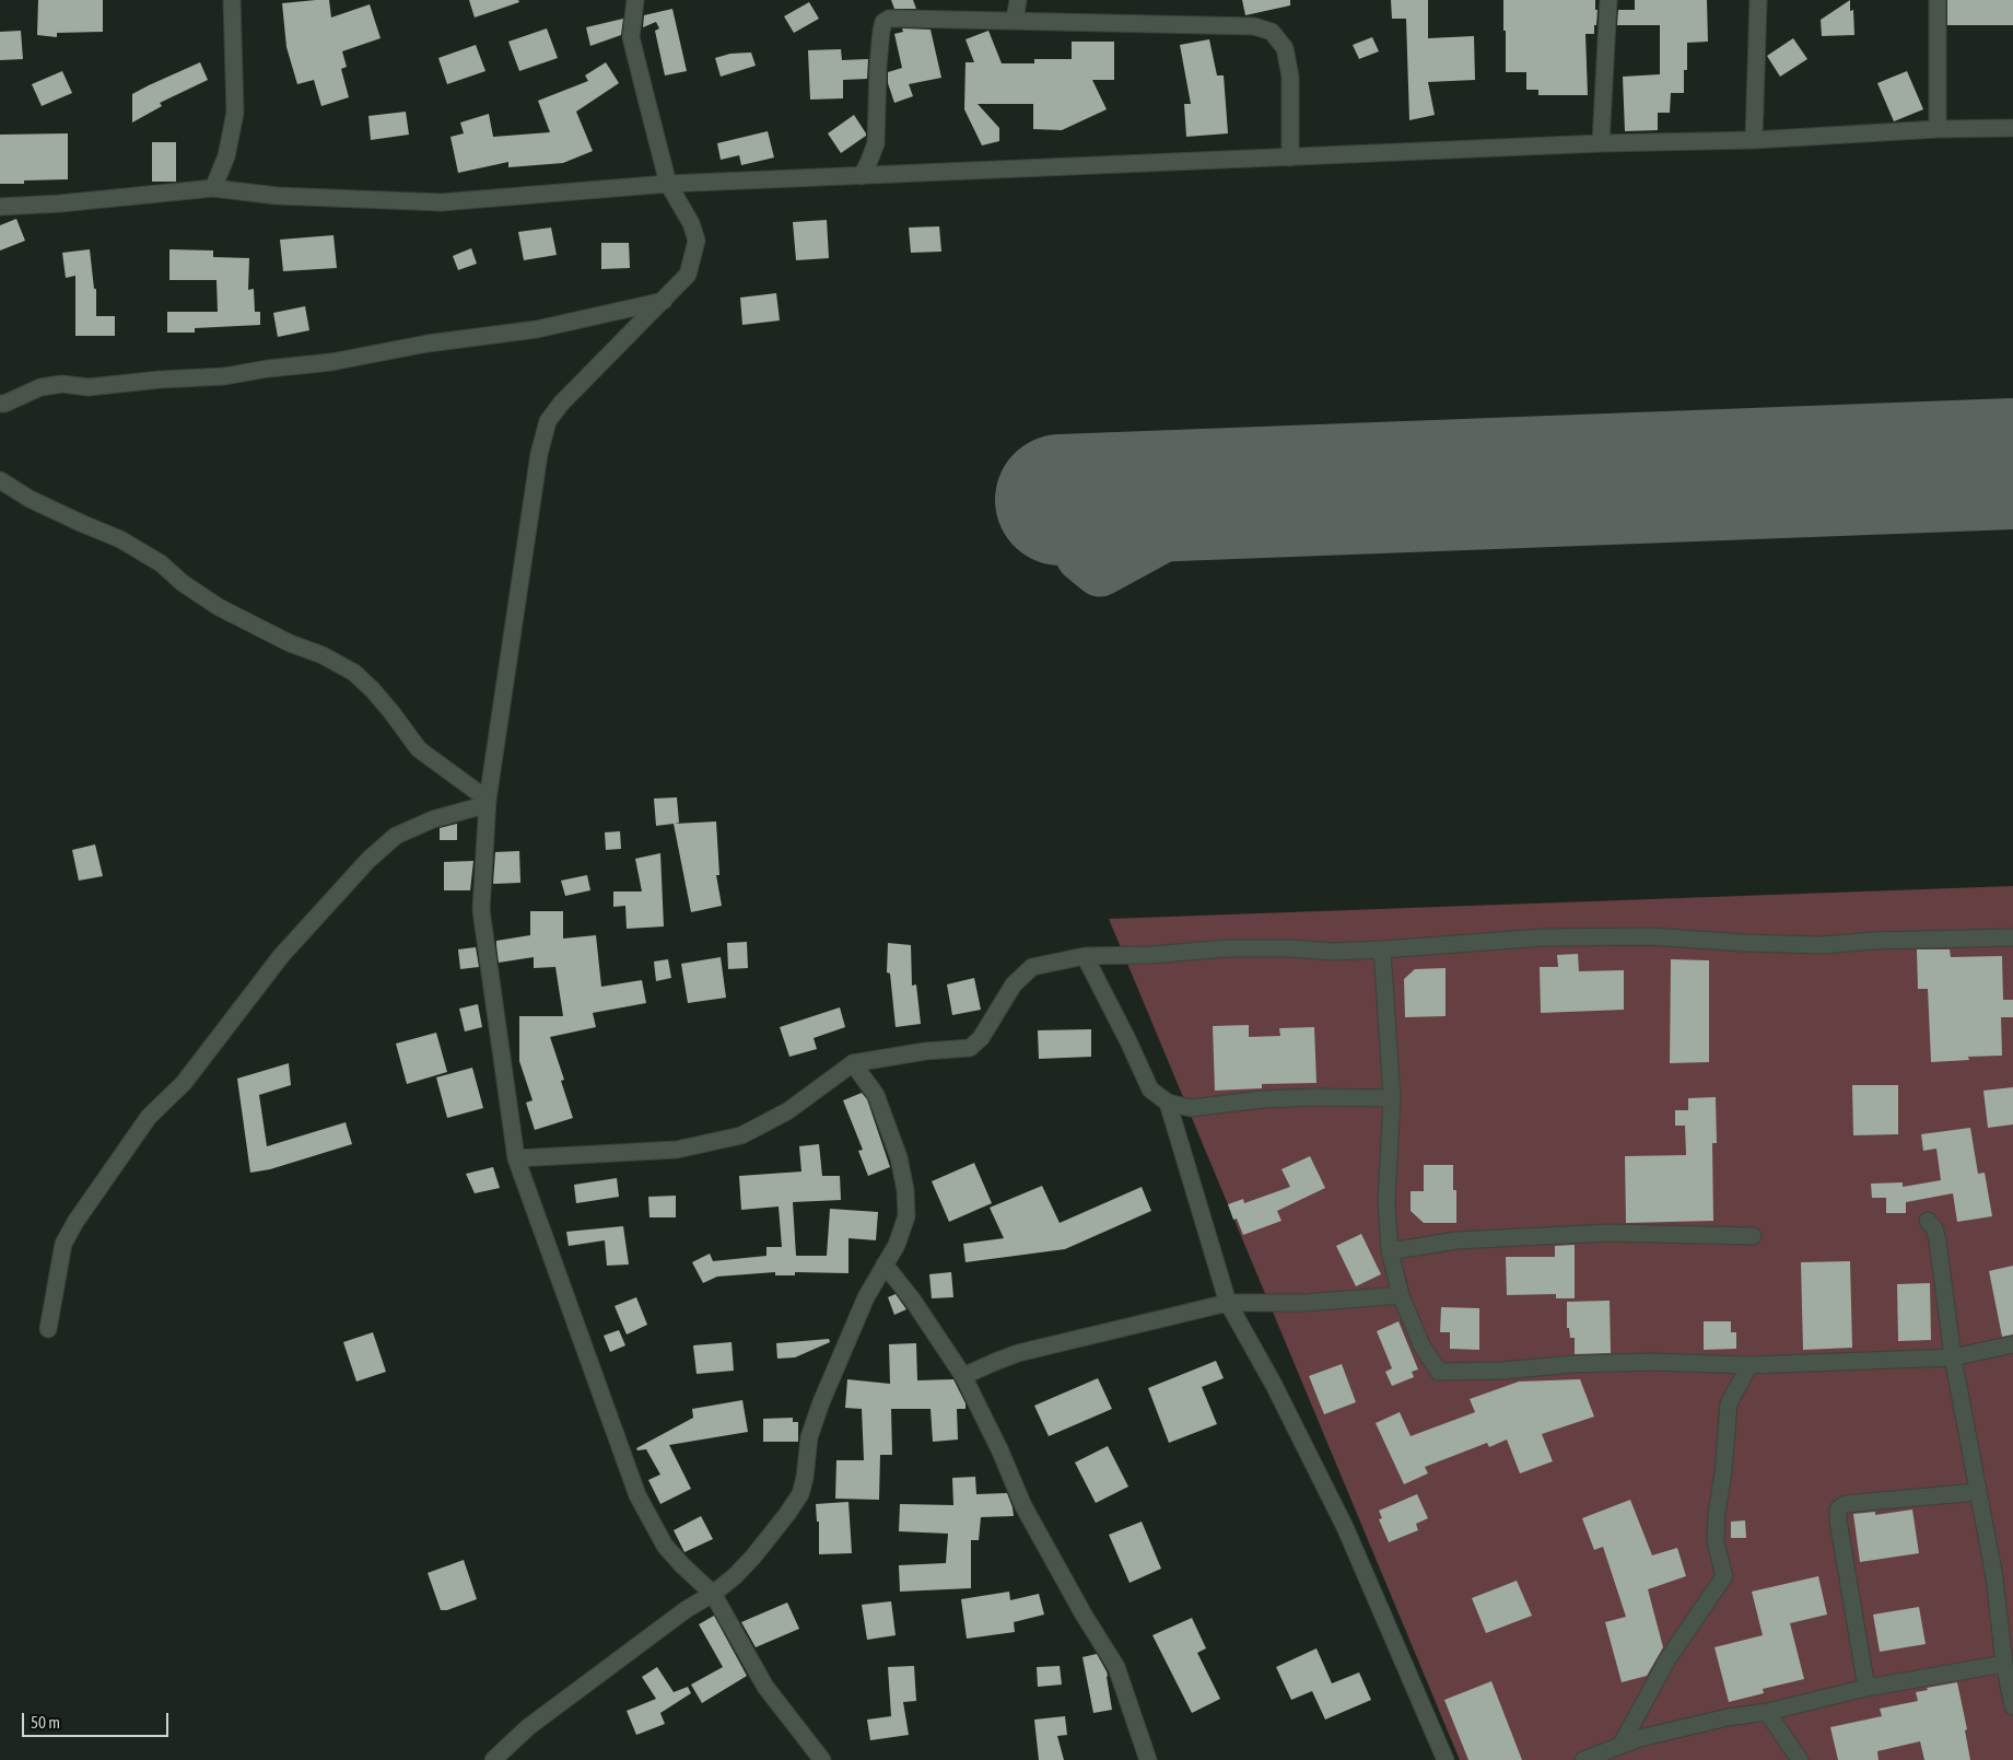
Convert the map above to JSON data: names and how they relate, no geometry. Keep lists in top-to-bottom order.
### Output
{
  "scale_bar": "50 m"
}
